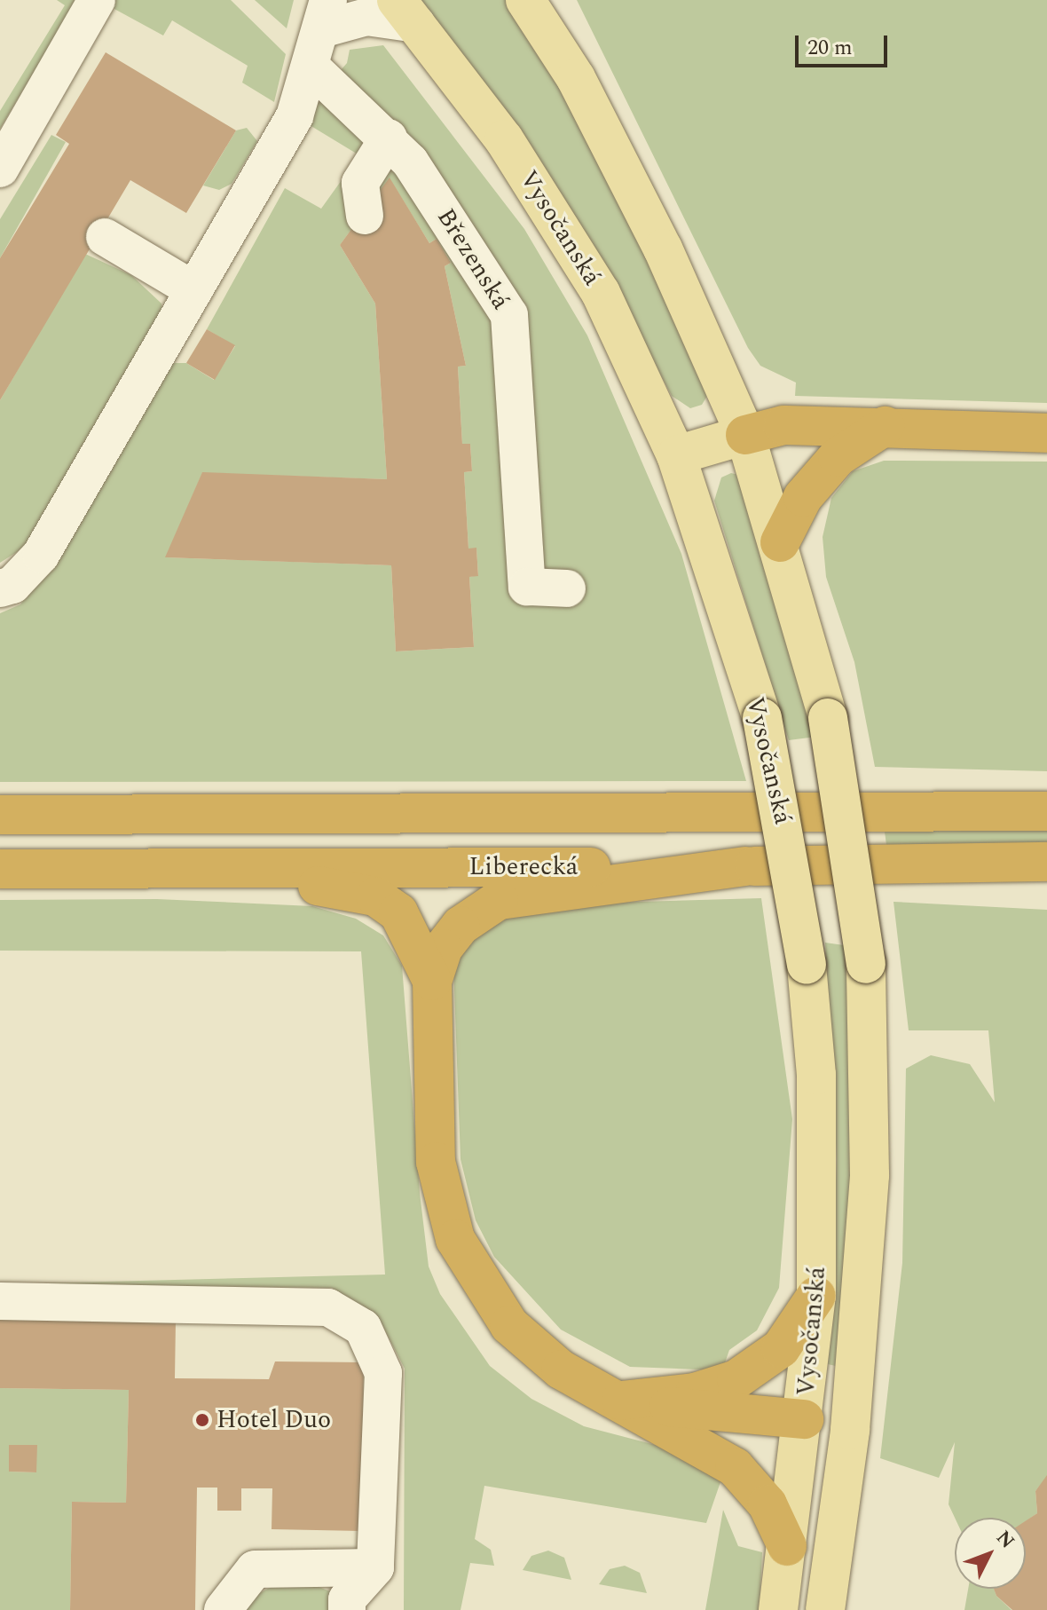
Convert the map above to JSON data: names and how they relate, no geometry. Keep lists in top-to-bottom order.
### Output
{
  "streets": {
    "highway": ["Liberecká"],
    "main road": ["Vysočanská"],
    "street": ["Březenská"]
  },
  "places": ["Hotel Duo"],
  "scale_bar": "20 m",
  "north": "top right"
}
